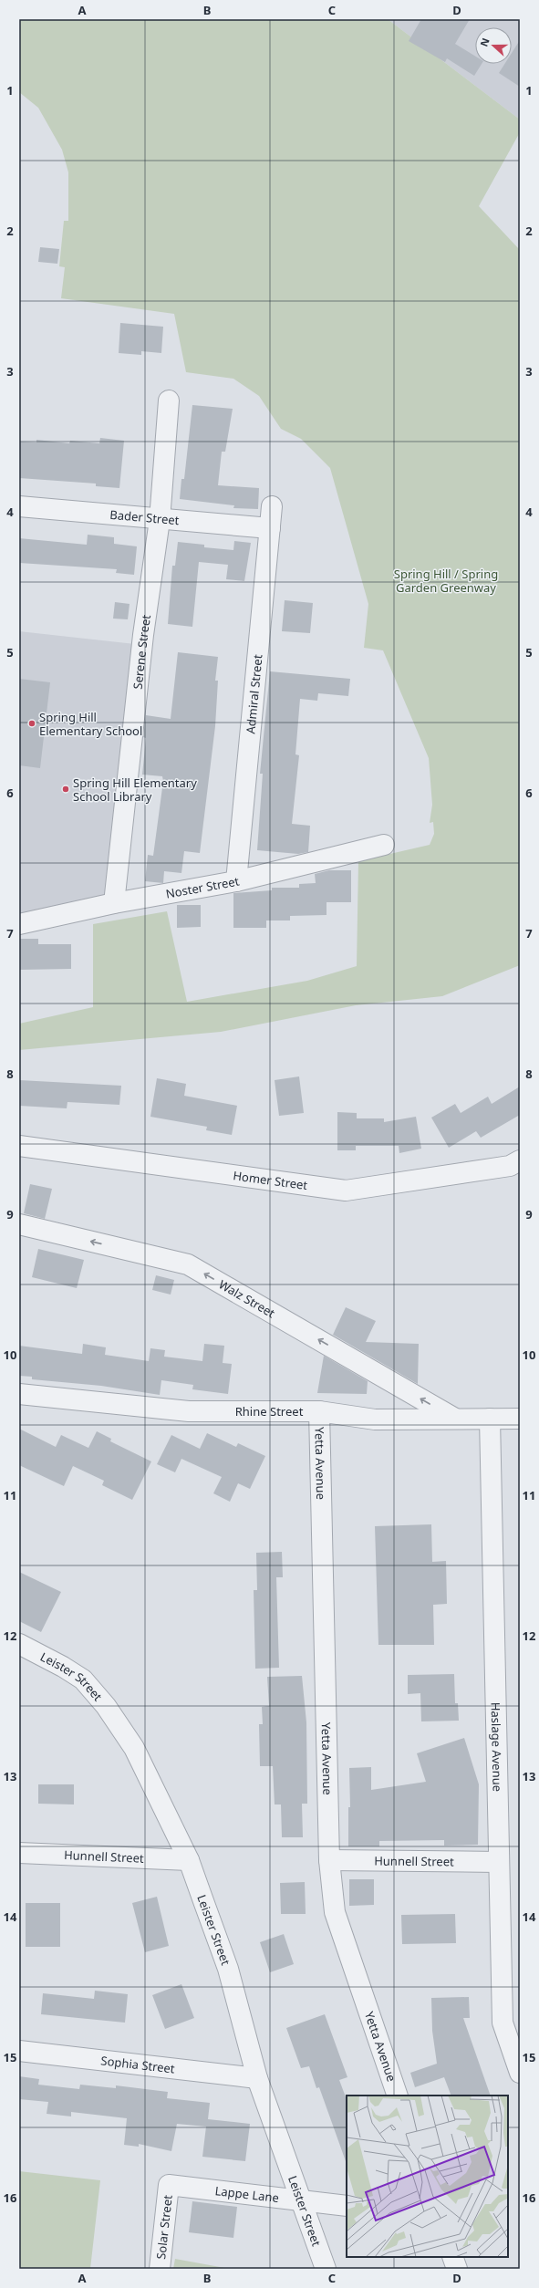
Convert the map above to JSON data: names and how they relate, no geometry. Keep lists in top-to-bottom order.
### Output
{
  "streets": {
    "street": [
      "Bader Street",
      "Serene Street",
      "Admiral Street",
      "Noster Street",
      "Homer Street",
      "Walz Street",
      "Rhine Street",
      "Yetta Avenue",
      "Leister Street",
      "Haslage Avenue",
      "Hunnell Street",
      "Sophia Street",
      "Lappe Lane",
      "Solar Street"
    ]
  },
  "crossings": [
    ["Bader Street", "Serene Street"],
    ["Bader Street", "Admiral Street"],
    ["Serene Street", "Noster Street"],
    ["Admiral Street", "Noster Street"],
    ["Walz Street", "Rhine Street"],
    ["Rhine Street", "Yetta Avenue"],
    ["Rhine Street", "Haslage Avenue"],
    ["Yetta Avenue", "Hunnell Street"],
    ["Leister Street", "Hunnell Street"],
    ["Leister Street", "Sophia Street"],
    ["Leister Street", "Lappe Lane"],
    ["Haslage Avenue", "Hunnell Street"],
    ["Lappe Lane", "Solar Street"]
  ],
  "one_way": ["Walz Street"],
  "parks": ["Spring Hill / Spring Garden Greenway"],
  "places": ["Spring Hill Elementary School", "Spring Hill Elementary School Library"],
  "north": "left",
  "grid": {
    "columns": [
      "A",
      "B",
      "C",
      "D"
    ],
    "rows": [
      "1",
      "2",
      "3",
      "4",
      "5",
      "6",
      "7",
      "8",
      "9",
      "10",
      "11",
      "12",
      "13",
      "14",
      "15",
      "16"
    ]
  }
}
